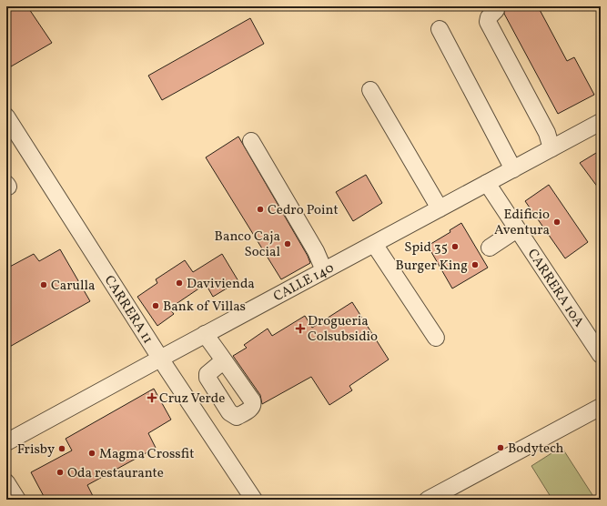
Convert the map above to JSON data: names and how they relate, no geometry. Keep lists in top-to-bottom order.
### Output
{
  "streets": {
    "street": ["CALLE 140", "CARRERA 10A", "CARRERA 11"]
  },
  "crossings": [
    ["CALLE 140", "CARRERA 10A"],
    ["CALLE 140", "CARRERA 11"]
  ],
  "places": {
    "other": [
      "Cedro Point",
      "Edificio Aventura",
      "Banco Caja Social",
      "Spid 35",
      "Burger King",
      "Davivienda",
      "Carulla",
      "Bank of Villas",
      "Bodytech",
      "Frisby",
      "Magma Crossfit",
      "Oda restaurante"
    ],
    "health": ["Drogueria Colsubsidio", "Cruz Verde"]
  }
}
